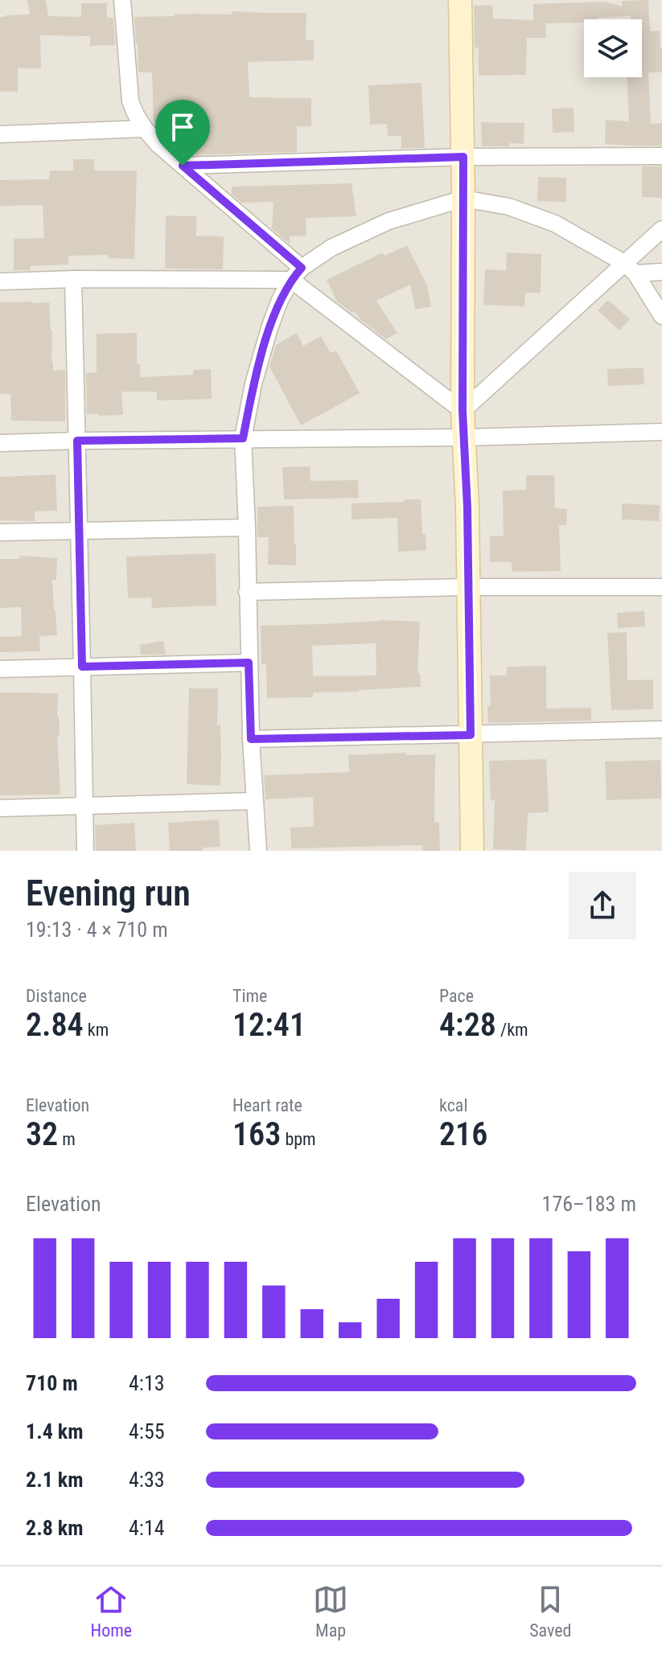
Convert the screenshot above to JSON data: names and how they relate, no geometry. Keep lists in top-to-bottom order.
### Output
{
  "page": {
    "heading": ["Evening run", "19:13 · 4 × 710 m"],
    "stats": [
      ["Distance", "2.84 km"],
      ["Time", "12:41"],
      ["Pace", "4:28 /km"],
      ["Elevation", "32 m"],
      ["Heart rate", "163 bpm"],
      ["kcal", "216"]
    ],
    "chart": ["Elevation", "176–183 m"],
    "list": [
      {
        "name": "710 m",
        "note": "4:13"
      },
      {
        "name": "1.4 km",
        "note": "4:55"
      },
      {
        "name": "2.1 km",
        "note": "4:33"
      },
      {
        "name": "2.8 km",
        "note": "4:14"
      }
    ],
    "tabs": ["Home", "Map", "Saved"]
  }
}
